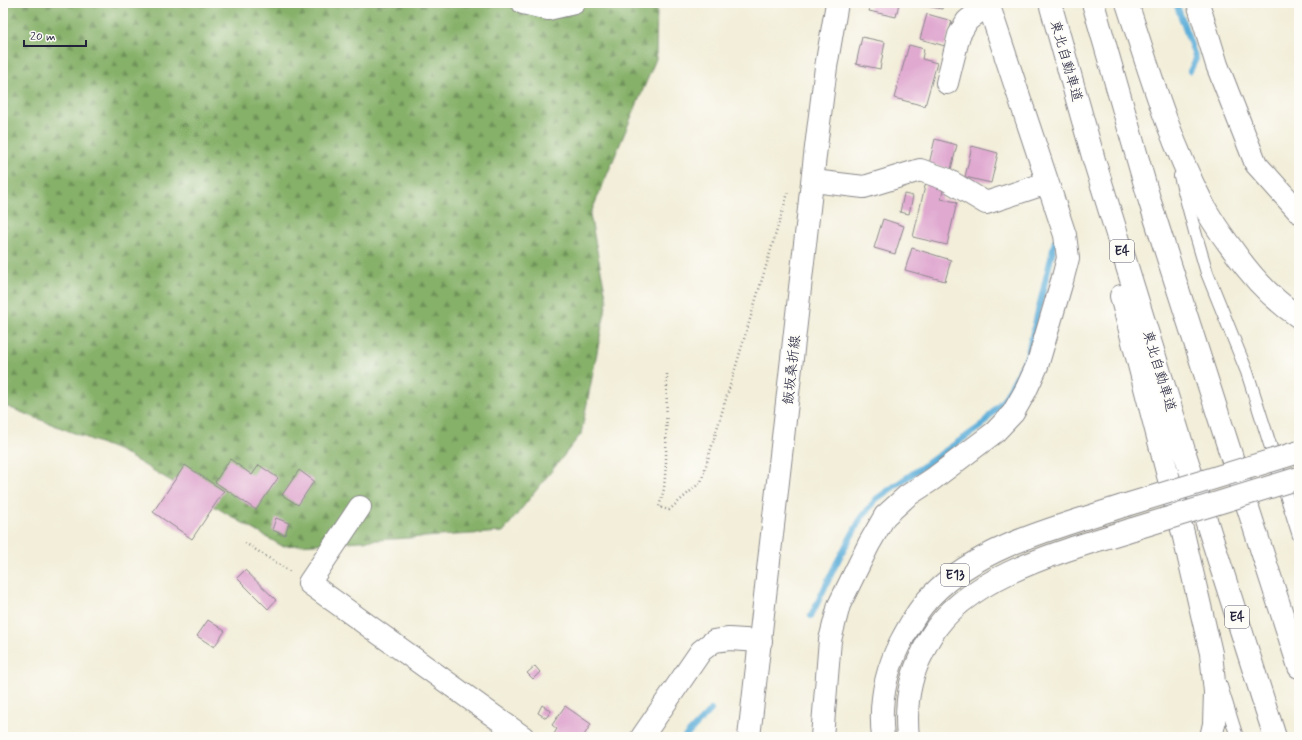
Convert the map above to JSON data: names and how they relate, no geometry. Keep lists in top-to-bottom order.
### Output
{
  "streets": {
    "main road": [
      "東北自動車道",
      "E4",
      "飯坂桑折線",
      "E13"
    ]
  },
  "scale_bar": "20 m"
}
